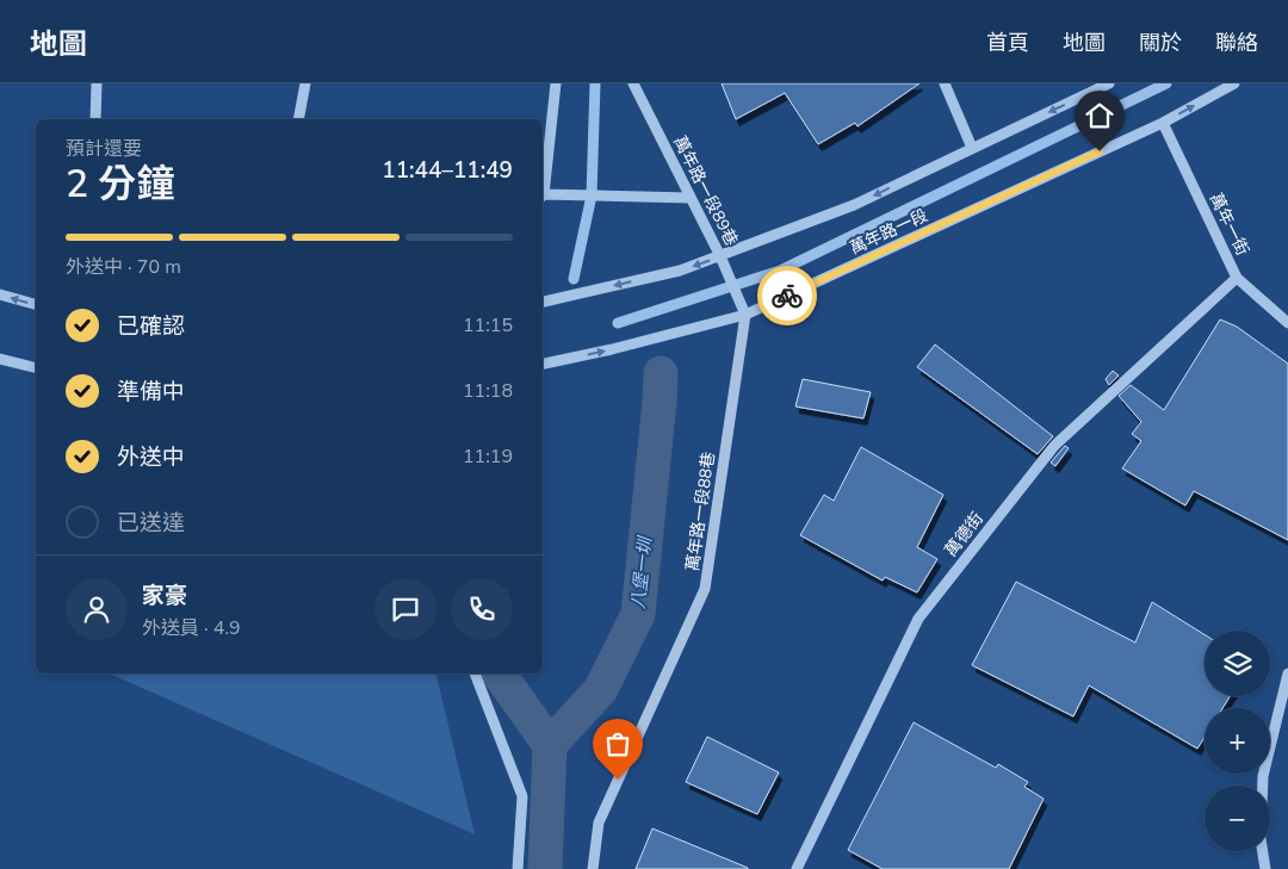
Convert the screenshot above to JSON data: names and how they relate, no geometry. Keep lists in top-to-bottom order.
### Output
{
  "streets": {
    "street": [
      "萬年路一段89巷",
      "萬年一街",
      "萬年路一段",
      "萬年路一段88巷",
      "萬德街"
    ]
  },
  "crossings": [
    ["萬年路一段89巷", "萬年路一段"],
    ["萬年路一段89巷", "萬年路一段88巷"],
    ["萬年一街", "萬年路一段"],
    ["萬年一街", "萬德街"],
    ["萬年路一段", "萬年路一段88巷"]
  ],
  "water": ["八堡一圳"],
  "page": {
    "header": "地圖",
    "nav": [
      "首頁",
      "地圖",
      "關於",
      "聯絡"
    ],
    "heading": ["2 分鐘", "預計還要", "11:44–11:49"],
    "panel": ["家豪", "外送員 · 4.9"],
    "bar": "外送中 · 70 m",
    "list": [
      ["已確認", "11:15"],
      ["準備中", "11:18"],
      ["外送中", "11:19"],
      "已送達"
    ],
    "map_buttons": ["+", "−"]
  }
}
